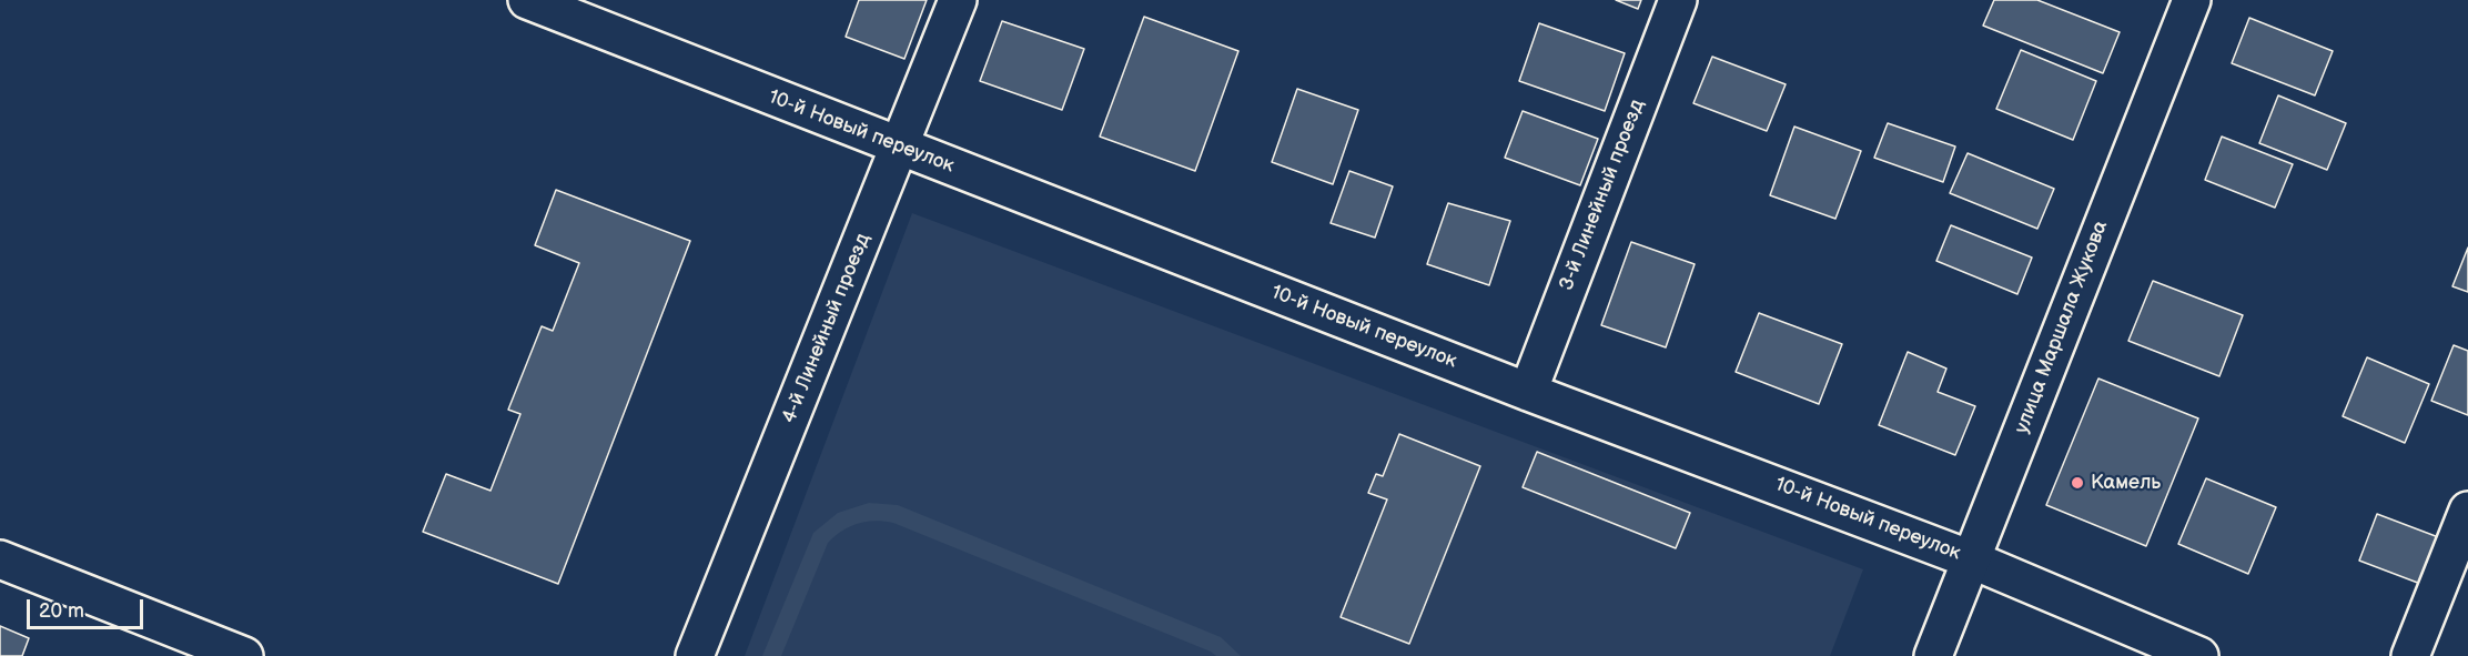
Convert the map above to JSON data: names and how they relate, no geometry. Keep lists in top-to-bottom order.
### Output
{
  "streets": {
    "street": [
      "10-й Новый переулок",
      "3-й Линейный проезд",
      "улица Маршала Жукова",
      "4-й Линейный проезд"
    ]
  },
  "crossings": [
    ["10-й Новый переулок", "3-й Линейный проезд"],
    ["10-й Новый переулок", "улица Маршала Жукова"],
    ["10-й Новый переулок", "4-й Линейный проезд"]
  ],
  "places": ["Камель"],
  "scale_bar": "20 m"
}
